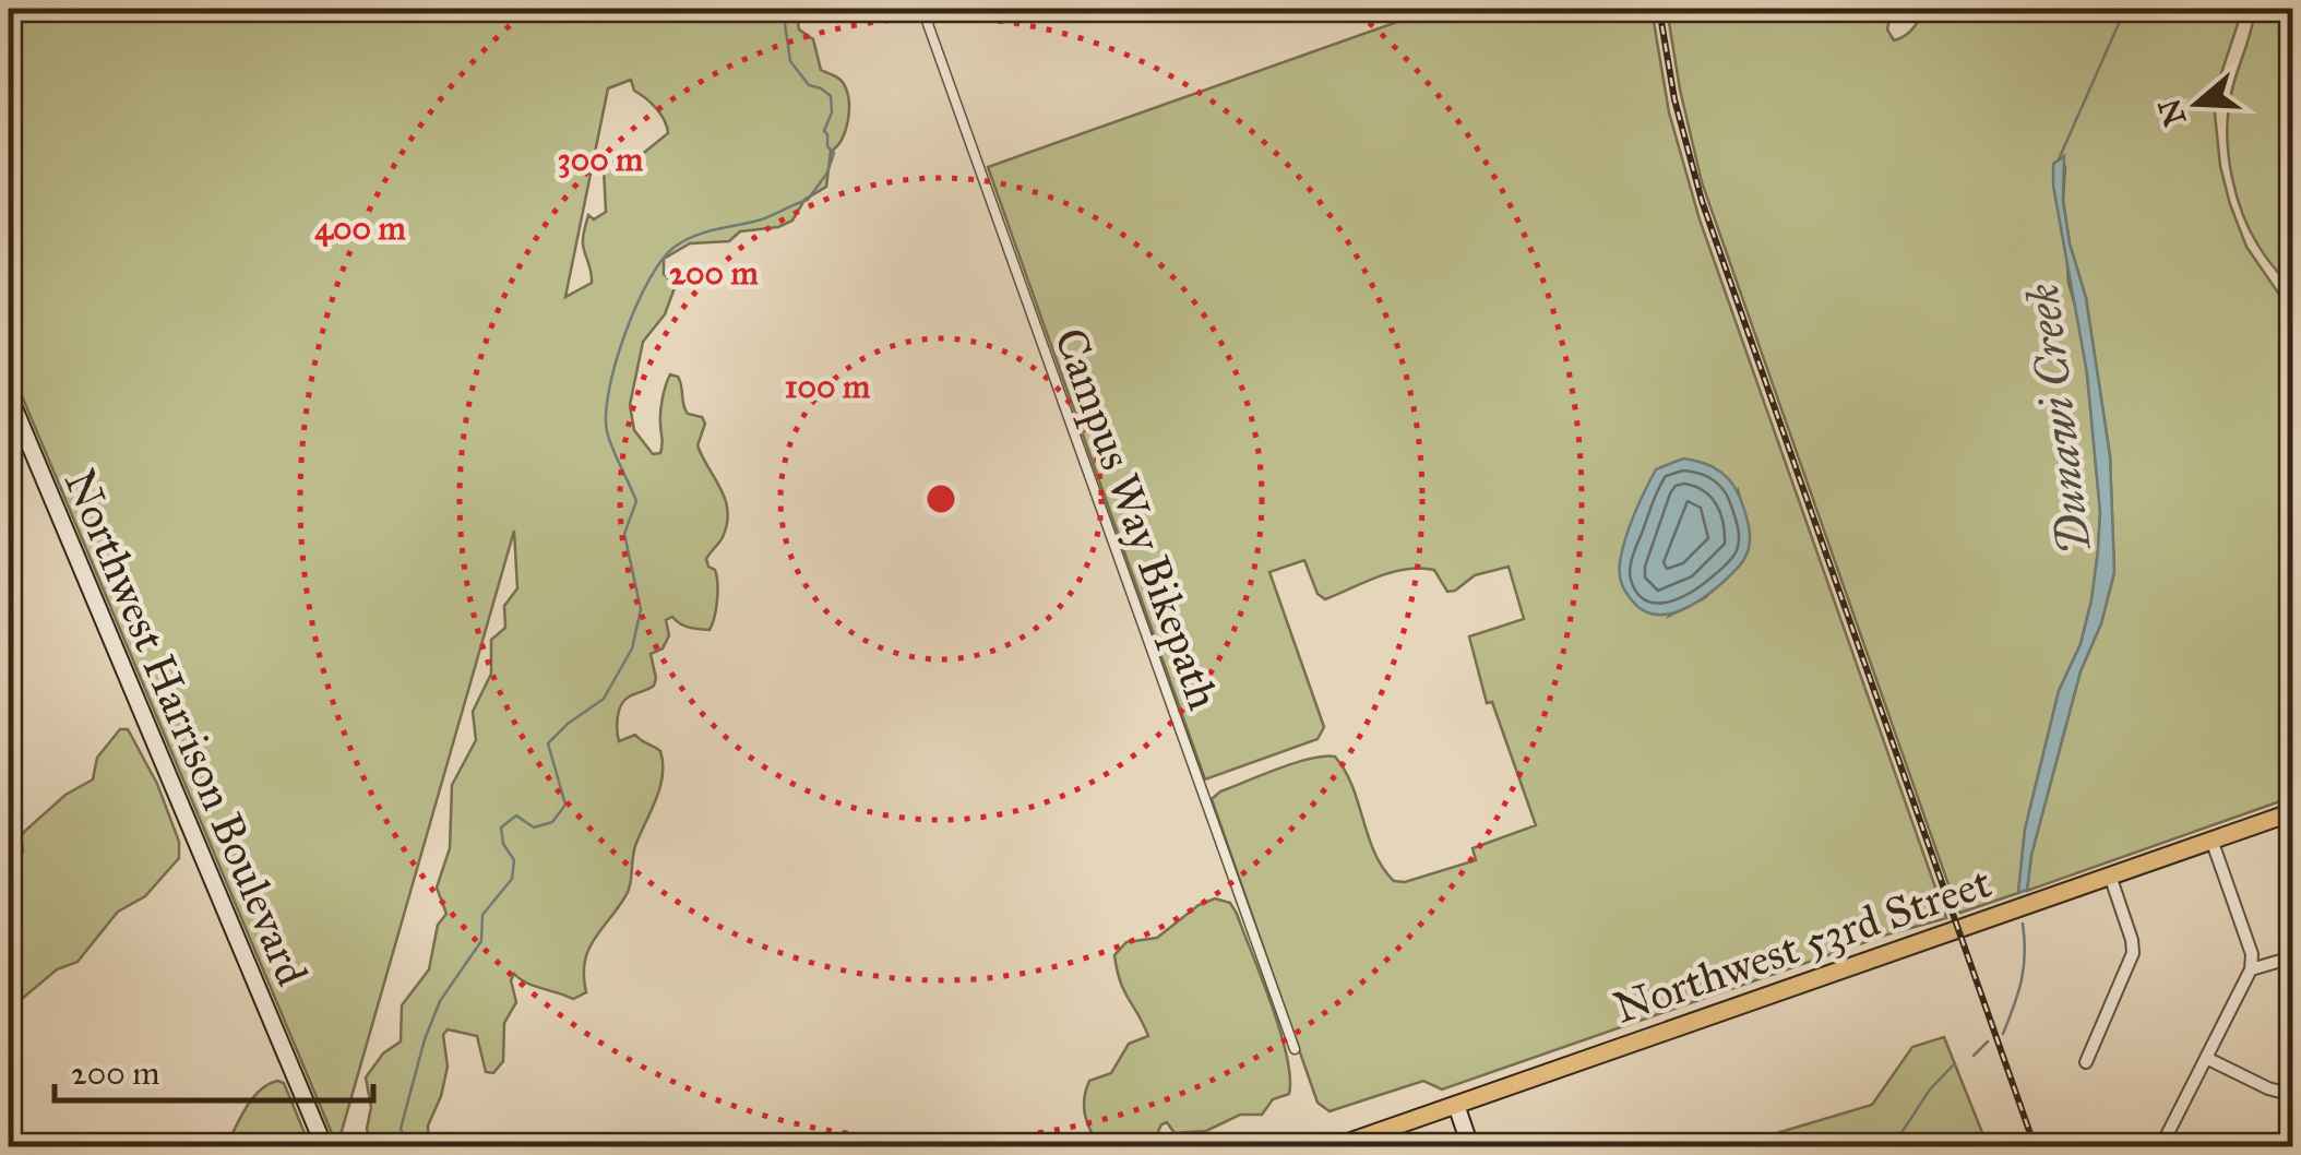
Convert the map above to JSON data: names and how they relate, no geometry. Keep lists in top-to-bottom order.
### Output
{
  "streets": {
    "main road": ["Northwest Harrison Boulevard", "Northwest 53rd Street"],
    "street": ["Campus Way Bikepath"]
  },
  "water": ["Dunawi Creek"],
  "scale_bar": "200 m",
  "north": "left",
  "rings": [
    "300 m",
    "400 m",
    "200 m",
    "100 m"
  ]
}
